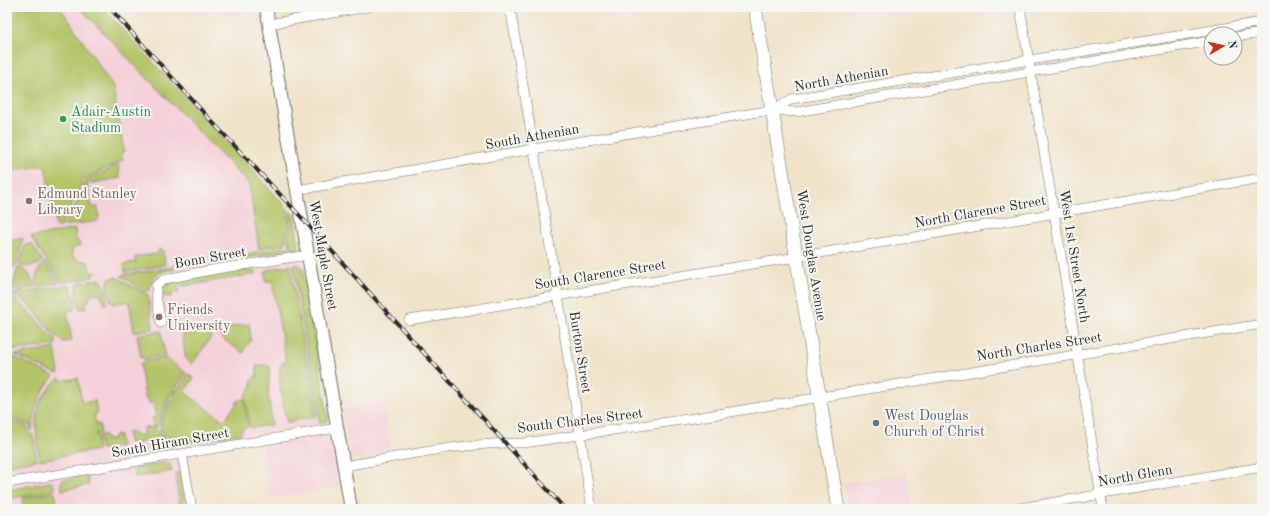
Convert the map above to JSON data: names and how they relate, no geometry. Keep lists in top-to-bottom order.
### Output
{
  "streets": {
    "main road": ["West Douglas Avenue"],
    "street": [
      "North Athenian",
      "South Athenian",
      "North Clarence Street",
      "West Maple Street",
      "West 1st Street North",
      "Bonn Street",
      "South Clarence Street",
      "North Charles Street",
      "Burton Street",
      "South Charles Street",
      "South Hiram Street",
      "North Glenn"
    ]
  },
  "crossings": [
    ["North Athenian", "South Athenian"],
    ["North Athenian", "West Douglas Avenue"],
    ["North Athenian", "West 1st Street North"],
    ["South Athenian", "West Maple Street"],
    ["South Athenian", "West Douglas Avenue"],
    ["South Athenian", "Burton Street"],
    ["North Clarence Street", "West Douglas Avenue"],
    ["North Clarence Street", "West 1st Street North"],
    ["North Clarence Street", "South Clarence Street"],
    ["West Maple Street", "Bonn Street"],
    ["West Maple Street", "South Charles Street"],
    ["West Maple Street", "South Hiram Street"],
    ["West Douglas Avenue", "South Clarence Street"],
    ["West Douglas Avenue", "North Charles Street"],
    ["West Douglas Avenue", "South Charles Street"],
    ["West 1st Street North", "North Charles Street"],
    ["West 1st Street North", "North Glenn"],
    ["South Clarence Street", "Burton Street"],
    ["North Charles Street", "South Charles Street"],
    ["Burton Street", "South Charles Street"]
  ],
  "places": [
    "Adair-Austin Stadium",
    "Edmund Stanley Library",
    "Friends University",
    "West Douglas Church of Christ"
  ],
  "north": "right"
}
